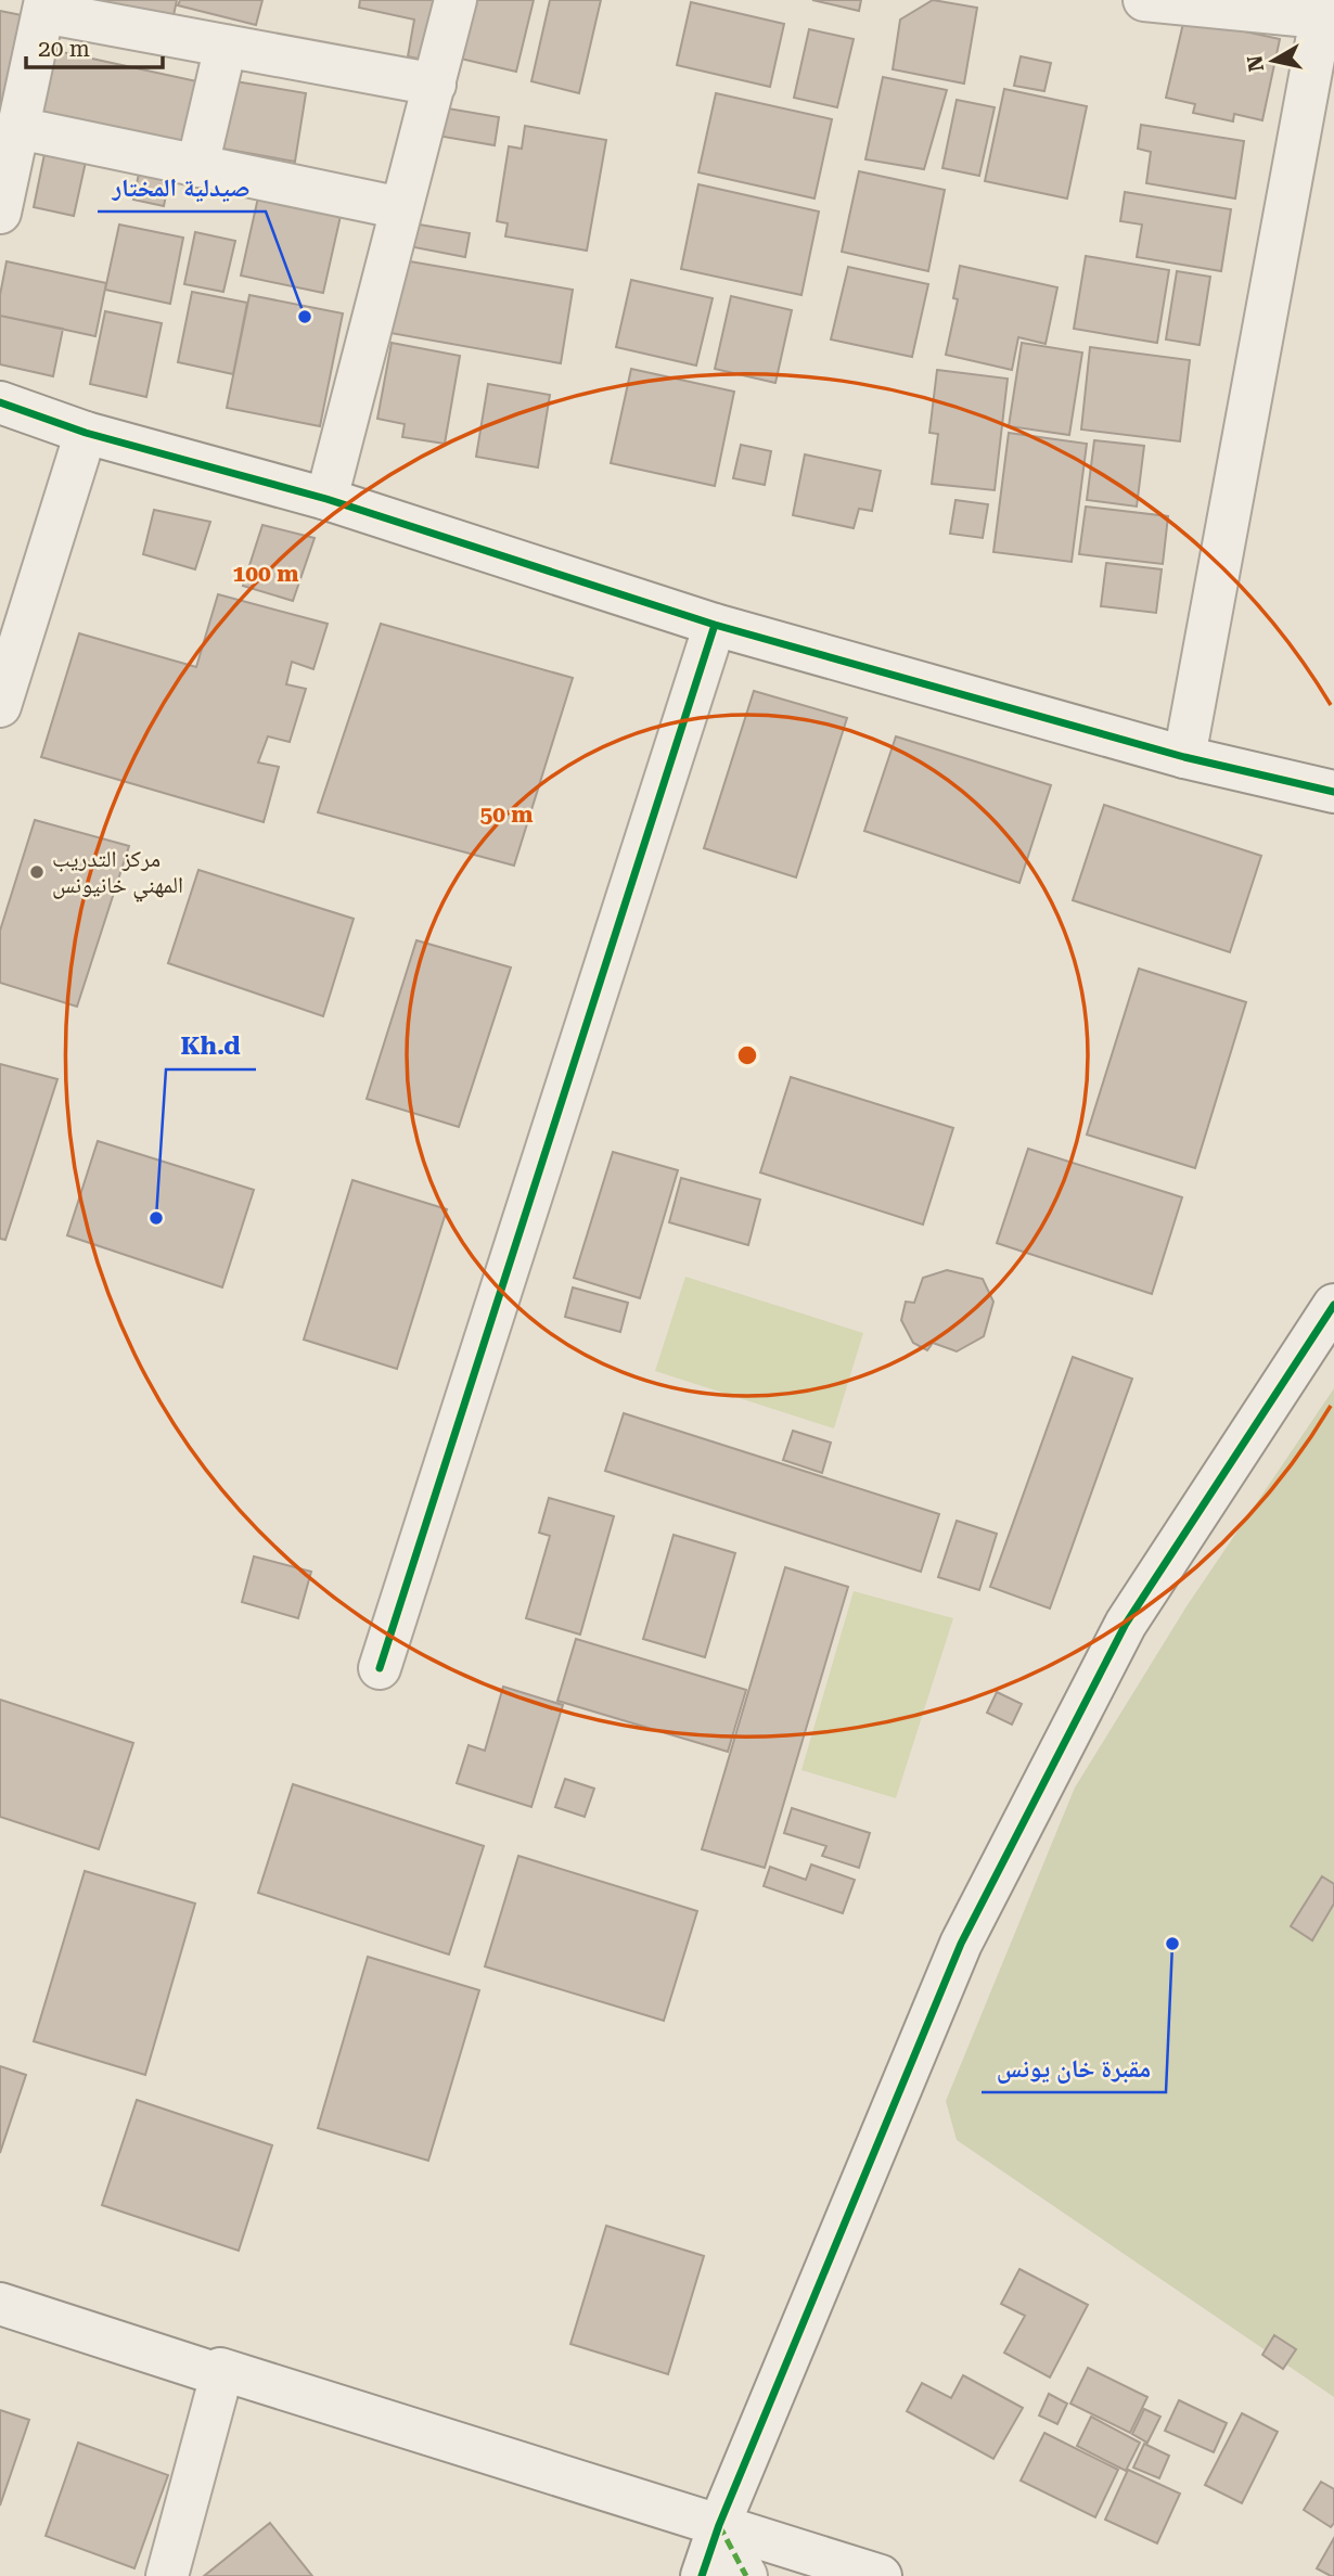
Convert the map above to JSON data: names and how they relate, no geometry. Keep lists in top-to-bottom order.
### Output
{
  "places": [
    "صيدلية المختار",
    "مركز التدريب المهني خانيونس",
    "Kh.d",
    "مقبرة خان يونس"
  ],
  "scale_bar": "20 m",
  "north": "left",
  "rings": ["100 m", "50 m"]
}
